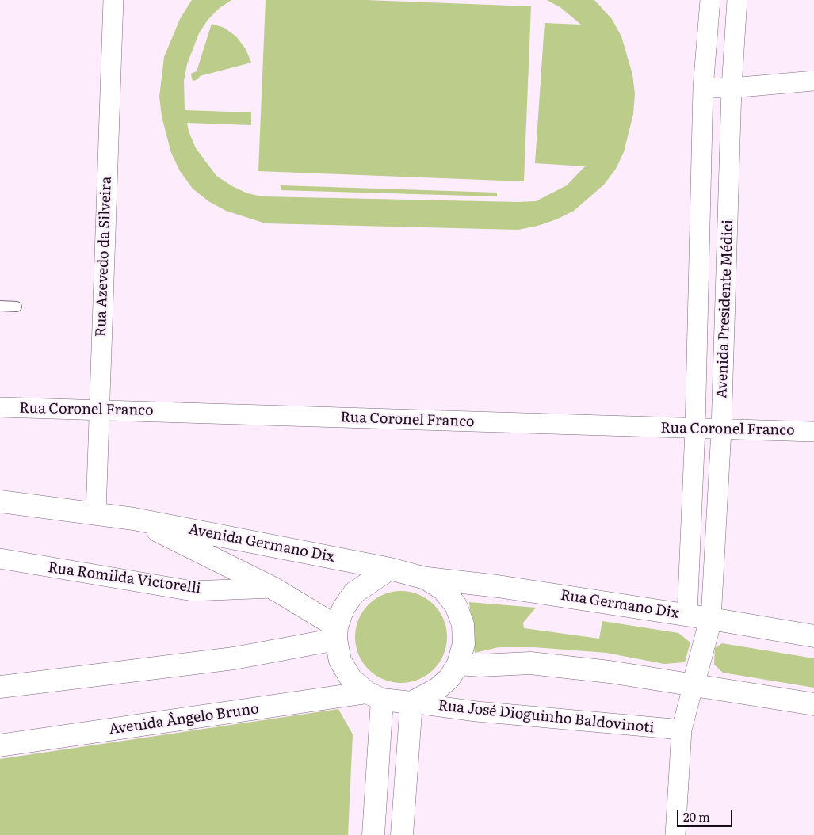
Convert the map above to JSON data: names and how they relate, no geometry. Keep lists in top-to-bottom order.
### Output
{
  "streets": {
    "main road": ["Avenida Germano Dix", "Rua Germano Dix", "Avenida Ângelo Bruno"],
    "street": [
      "Rua Azevedo da Silveira",
      "Avenida Presidente Médici",
      "Rua Coronel Franco",
      "Rua Romilda Victorelli",
      "Rua José Dioguinho Baldovinoti"
    ]
  },
  "crossings": [
    ["Rua Azevedo da Silveira", "Rua Coronel Franco"],
    ["Rua Azevedo da Silveira", "Avenida Germano Dix"],
    ["Avenida Presidente Médici", "Rua Coronel Franco"],
    ["Avenida Presidente Médici", "Rua Germano Dix"],
    ["Avenida Germano Dix", "Rua Romilda Victorelli"],
    ["Avenida Germano Dix", "Rua Germano Dix"],
    ["Avenida Germano Dix", "Rua José Dioguinho Baldovinoti"],
    ["Avenida Germano Dix", "Avenida Ângelo Bruno"],
    ["Rua Germano Dix", "Rua José Dioguinho Baldovinoti"],
    ["Rua Germano Dix", "Avenida Ângelo Bruno"],
    ["Rua José Dioguinho Baldovinoti", "Avenida Ângelo Bruno"]
  ],
  "scale_bar": "20 m"
}
